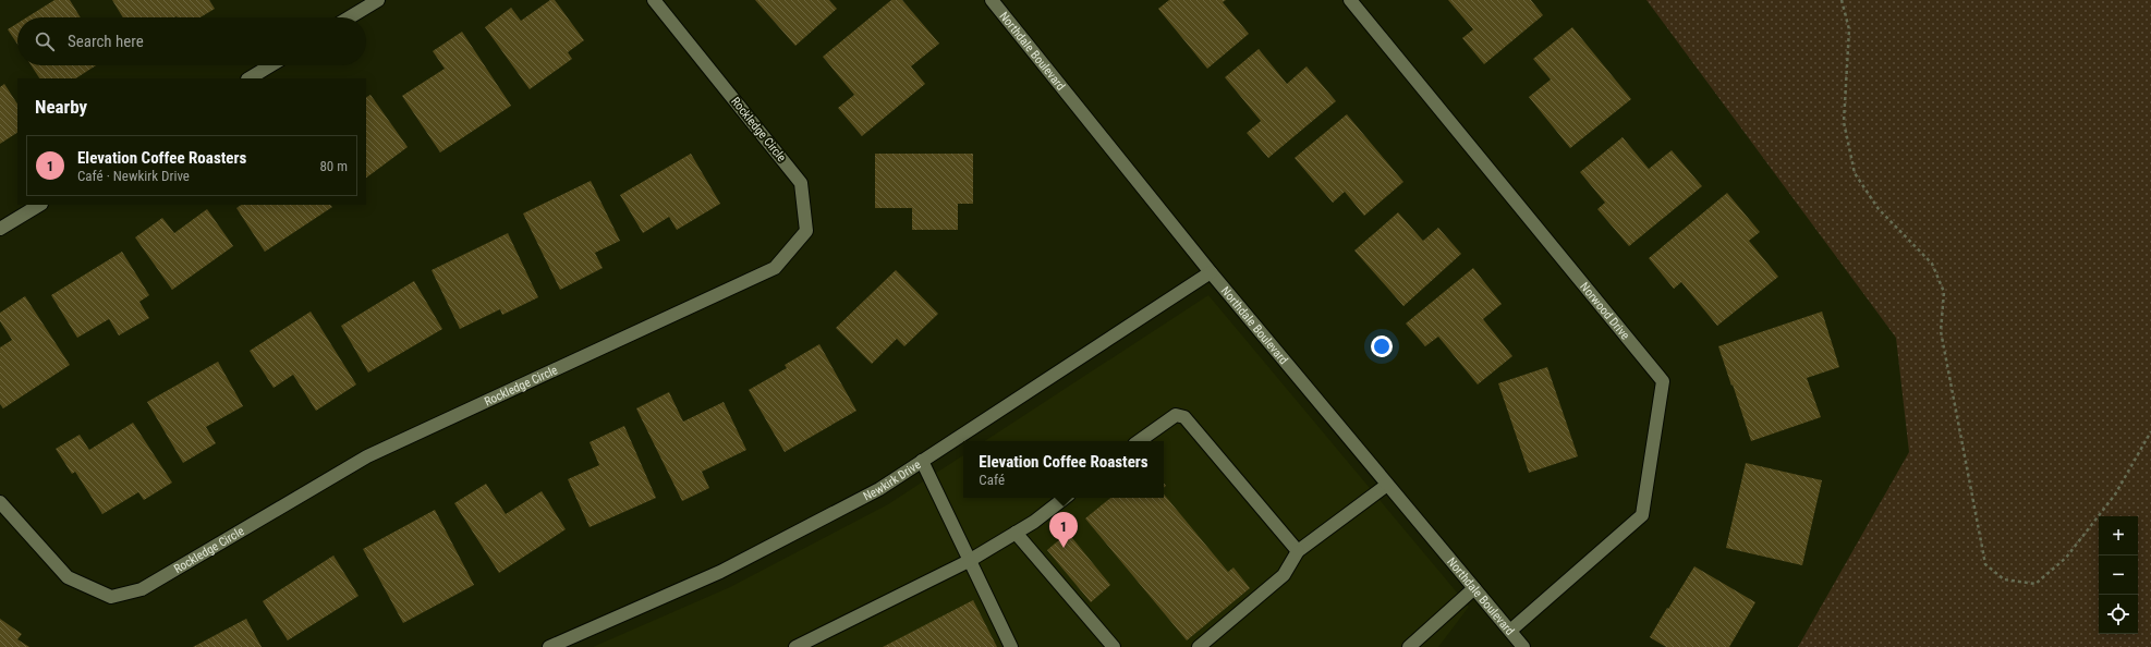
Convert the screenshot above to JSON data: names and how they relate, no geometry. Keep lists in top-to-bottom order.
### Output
{
  "streets": {
    "street": [
      "Northdale Boulevard",
      "Rockledge Circle",
      "Norwood Drive",
      "Newkirk Drive"
    ]
  },
  "crossings": [
    ["Northdale Boulevard", "Norwood Drive"],
    ["Northdale Boulevard", "Newkirk Drive"]
  ],
  "page": {
    "search": "Search here",
    "heading": "Nearby",
    "list": [
      {
        "mark": "1",
        "name": "Elevation Coffee Roasters",
        "note": "Café · Newkirk Drive",
        "value": "80 m"
      }
    ],
    "popup": ["Elevation Coffee Roasters", "Café"],
    "pins": "1",
    "map_buttons": ["+", "−"]
  }
}
